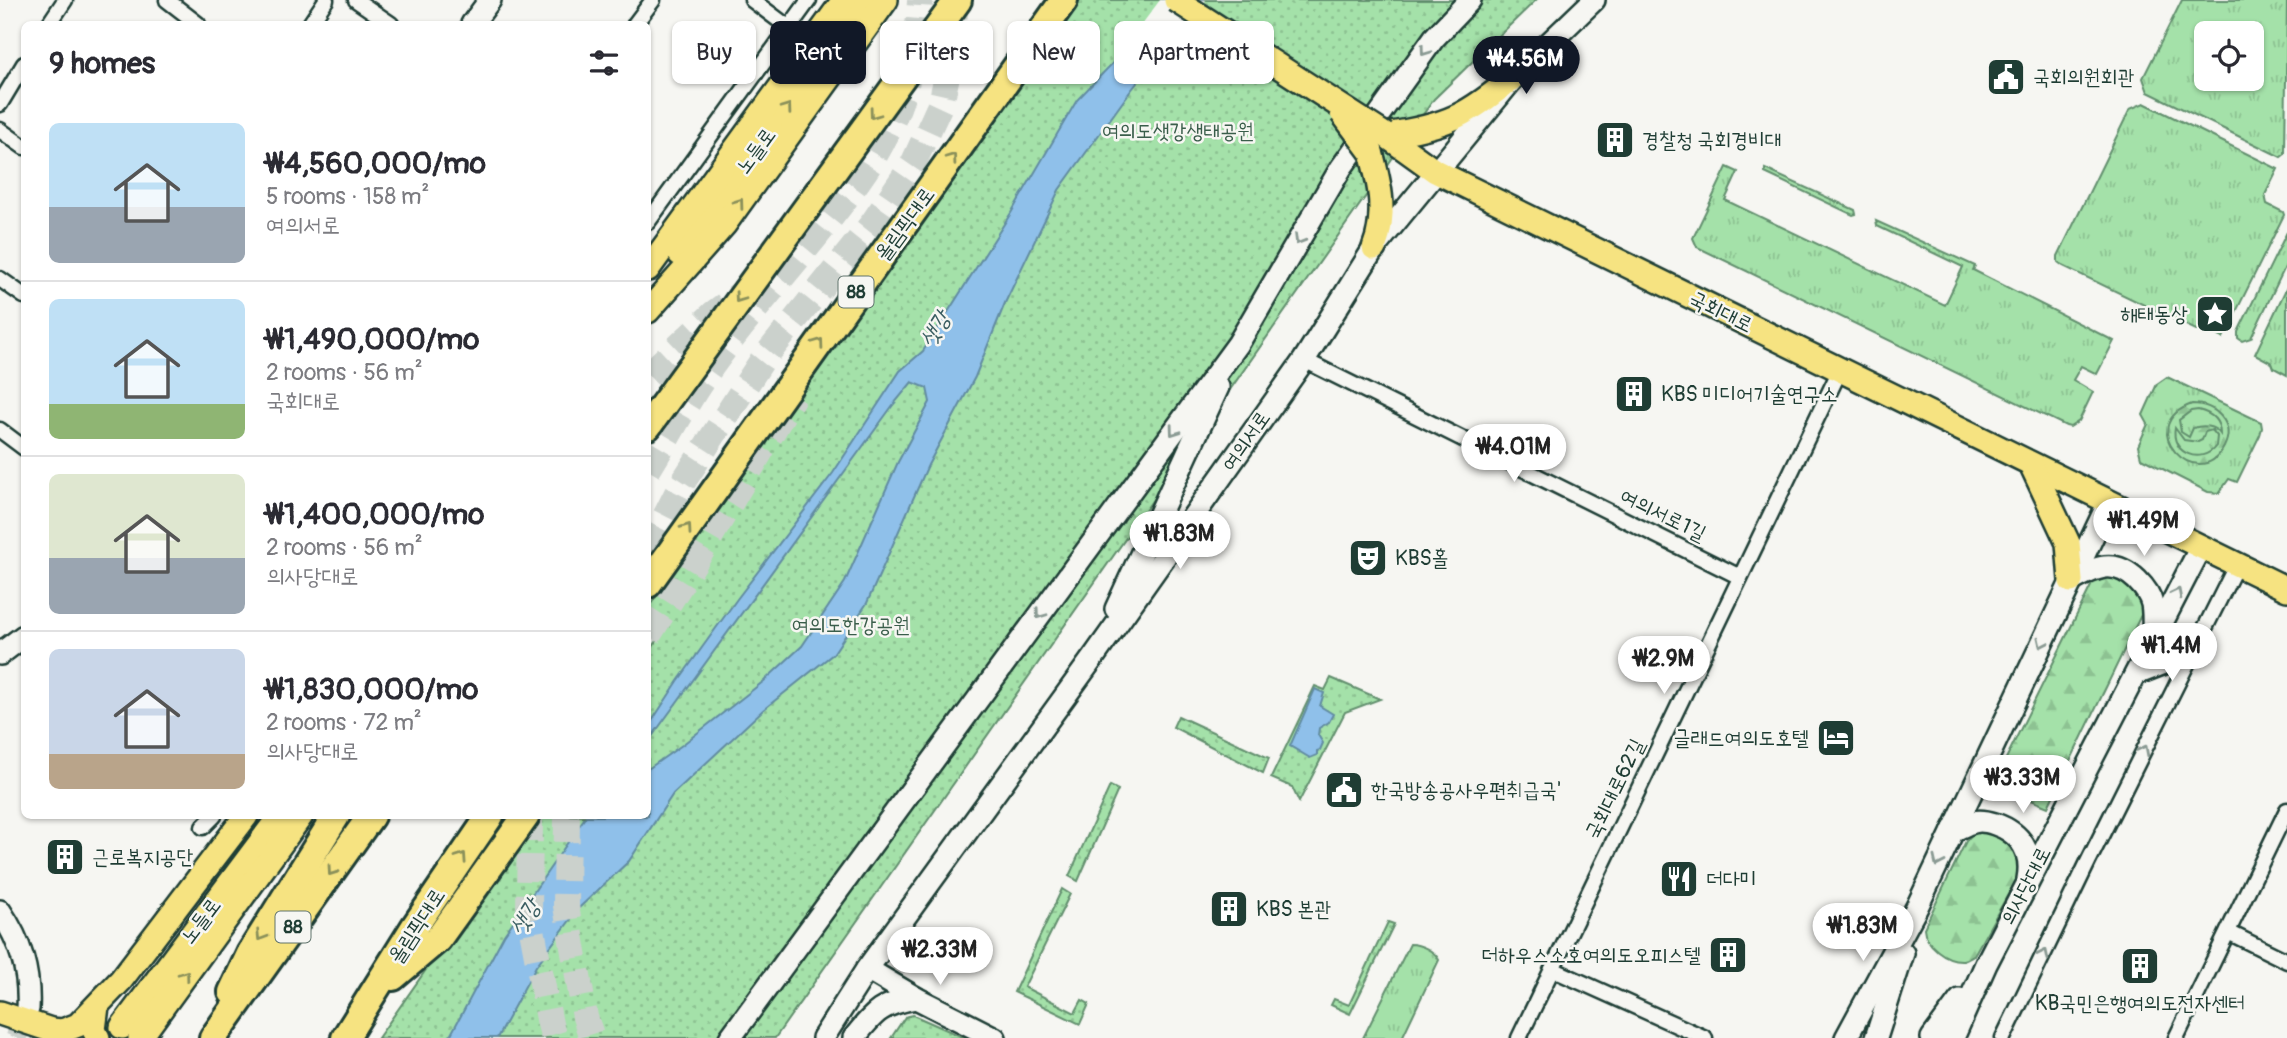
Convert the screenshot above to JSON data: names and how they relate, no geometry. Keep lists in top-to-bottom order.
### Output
{
  "streets": {
    "highway": ["올림픽대로", "88"],
    "main road": [
      "노들로",
      "국회대로",
      "여의서로",
      "의사당대로"
    ],
    "street": ["여의서로1길", "국회대로62길"]
  },
  "crossings": [
    ["국회대로", "여의서로"],
    ["국회대로", "국회대로62길"],
    ["국회대로", "의사당대로"],
    ["여의서로", "여의서로1길"],
    ["여의서로1길", "국회대로62길"]
  ],
  "water": ["샛강"],
  "parks": ["여의도샛강생태공원", "여의도한강공원"],
  "places": {
    "public building": ["국회의원회관", "한국방송공사우편취급국'"],
    "building": [
      "경찰청 국회경비대",
      "KBS 미디어기술연구소",
      "근로복지공단",
      "KBS 본관",
      "더하우스소호여의도오피스텔",
      "KB국민은행여의도전자센터"
    ],
    "place": ["해태동상"],
    "theatre": ["KBS홀"],
    "hotel": ["글래드여의도호텔"],
    "restaurant": ["더다미"]
  },
  "page": {
    "chip": [
      "Buy",
      "Rent",
      "Filters",
      "New",
      "Apartment"
    ],
    "heading": "9 homes",
    "price": [
      "₩4.56M",
      "₩4.01M",
      "₩1.49M",
      "₩1.83M",
      "₩1.4M",
      "₩2.9M",
      "₩3.33M",
      "₩1.83M",
      "₩2.33M"
    ],
    "list": [
      {
        "name": "₩4,560,000/mo",
        "note": "5 rooms · 158 m² · 여의서로"
      },
      {
        "name": "₩1,490,000/mo",
        "note": "2 rooms · 56 m² · 국회대로"
      },
      {
        "name": "₩1,400,000/mo",
        "note": "2 rooms · 56 m² · 의사당대로"
      },
      {
        "name": "₩1,830,000/mo",
        "note": "2 rooms · 72 m² · 의사당대로"
      }
    ]
  }
}
